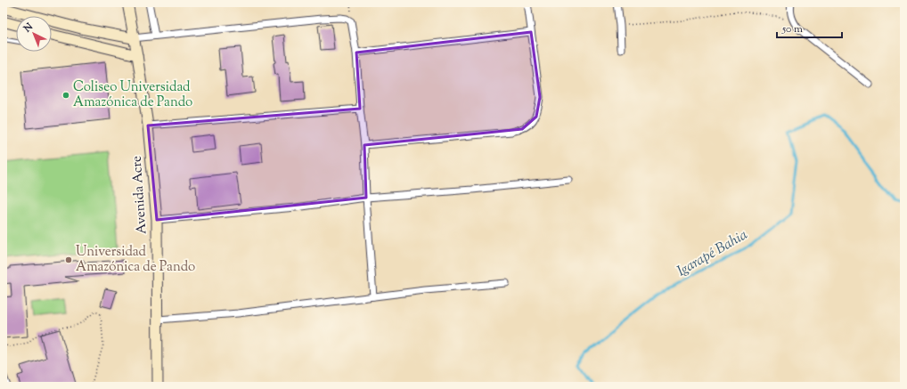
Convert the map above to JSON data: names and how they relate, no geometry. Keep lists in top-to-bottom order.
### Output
{
  "streets": {
    "main road": ["Avenida Acre"]
  },
  "water": ["Igarapé Bahia"],
  "places": ["Coliseo Universidad Amazónica de Pando", "Universidad Amazónica de Pando"],
  "scale_bar": "50 m",
  "north": "top left"
}
